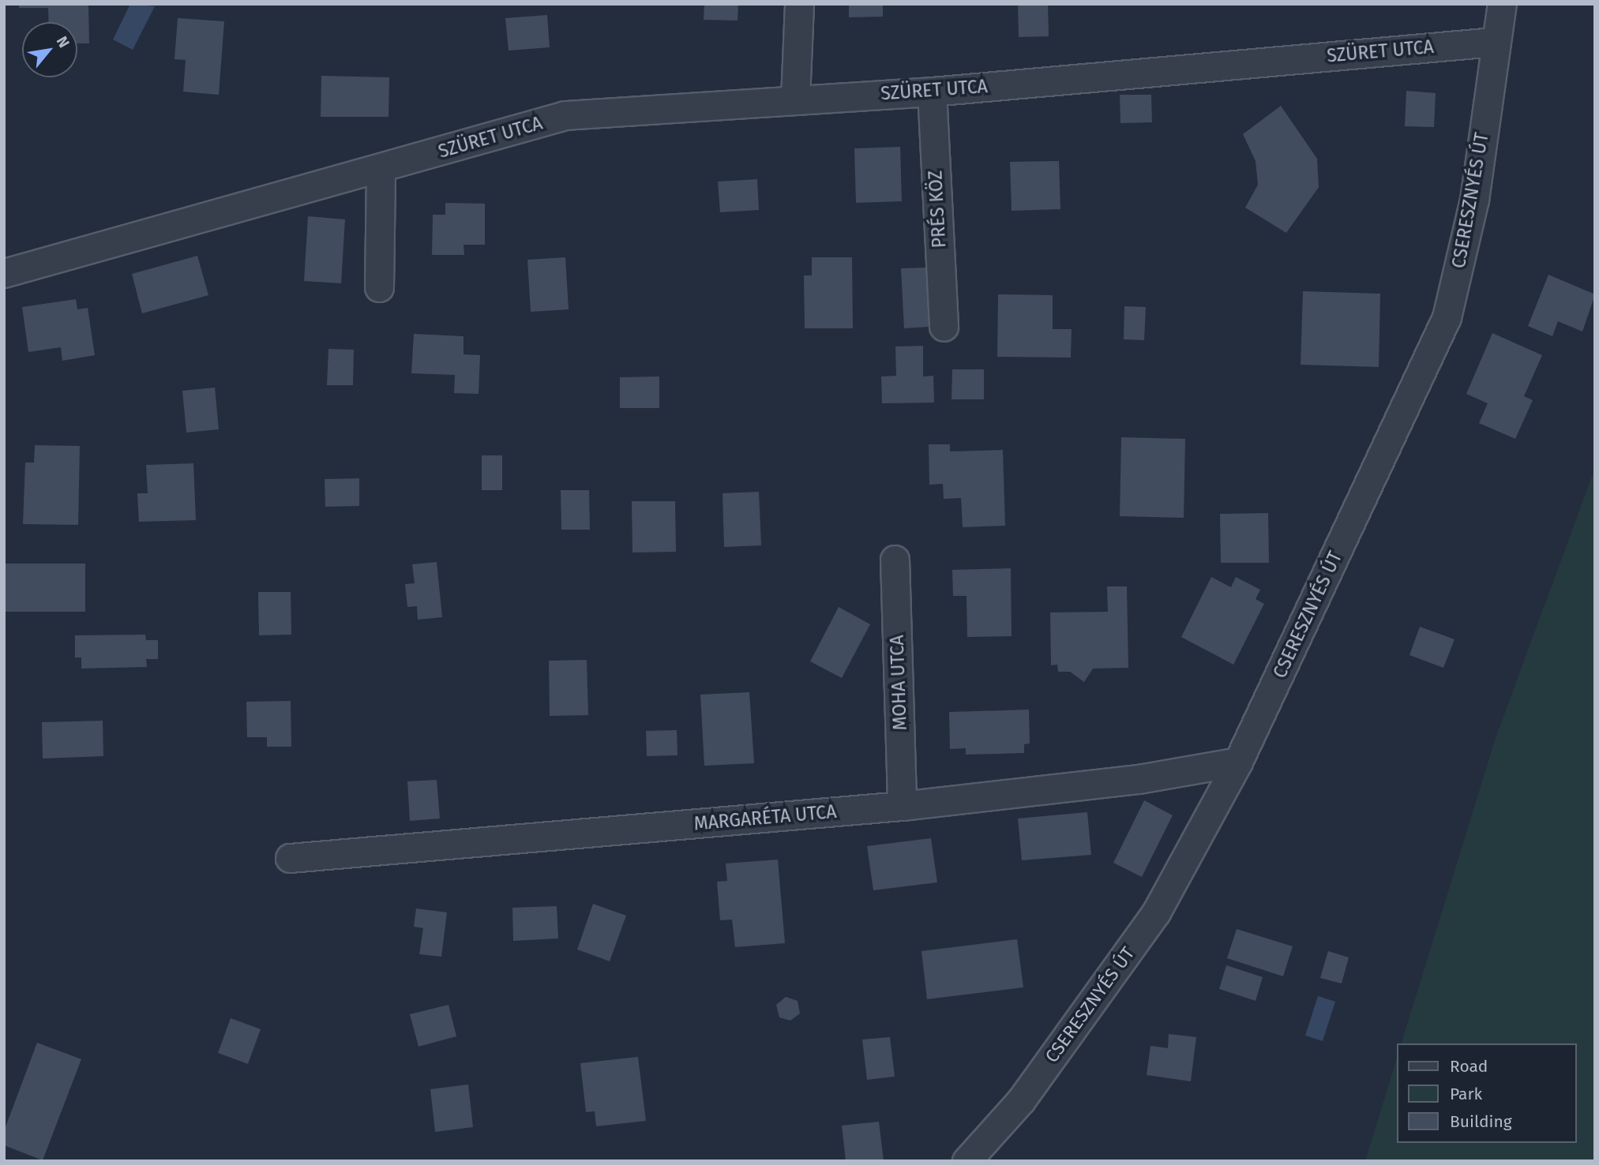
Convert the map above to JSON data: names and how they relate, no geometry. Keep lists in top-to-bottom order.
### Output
{
  "streets": {
    "street": [
      "SZÜRET UTCA",
      "CSERESZNYÉS ÚT",
      "PRÉS KÖZ",
      "MOHA UTCA",
      "MARGARÉTA UTCA"
    ]
  },
  "crossings": [
    ["SZÜRET UTCA", "CSERESZNYÉS ÚT"],
    ["SZÜRET UTCA", "PRÉS KÖZ"],
    ["CSERESZNYÉS ÚT", "MARGARÉTA UTCA"],
    ["MOHA UTCA", "MARGARÉTA UTCA"]
  ],
  "legend": ["Road", "Park", "Building"],
  "north": "top right"
}
